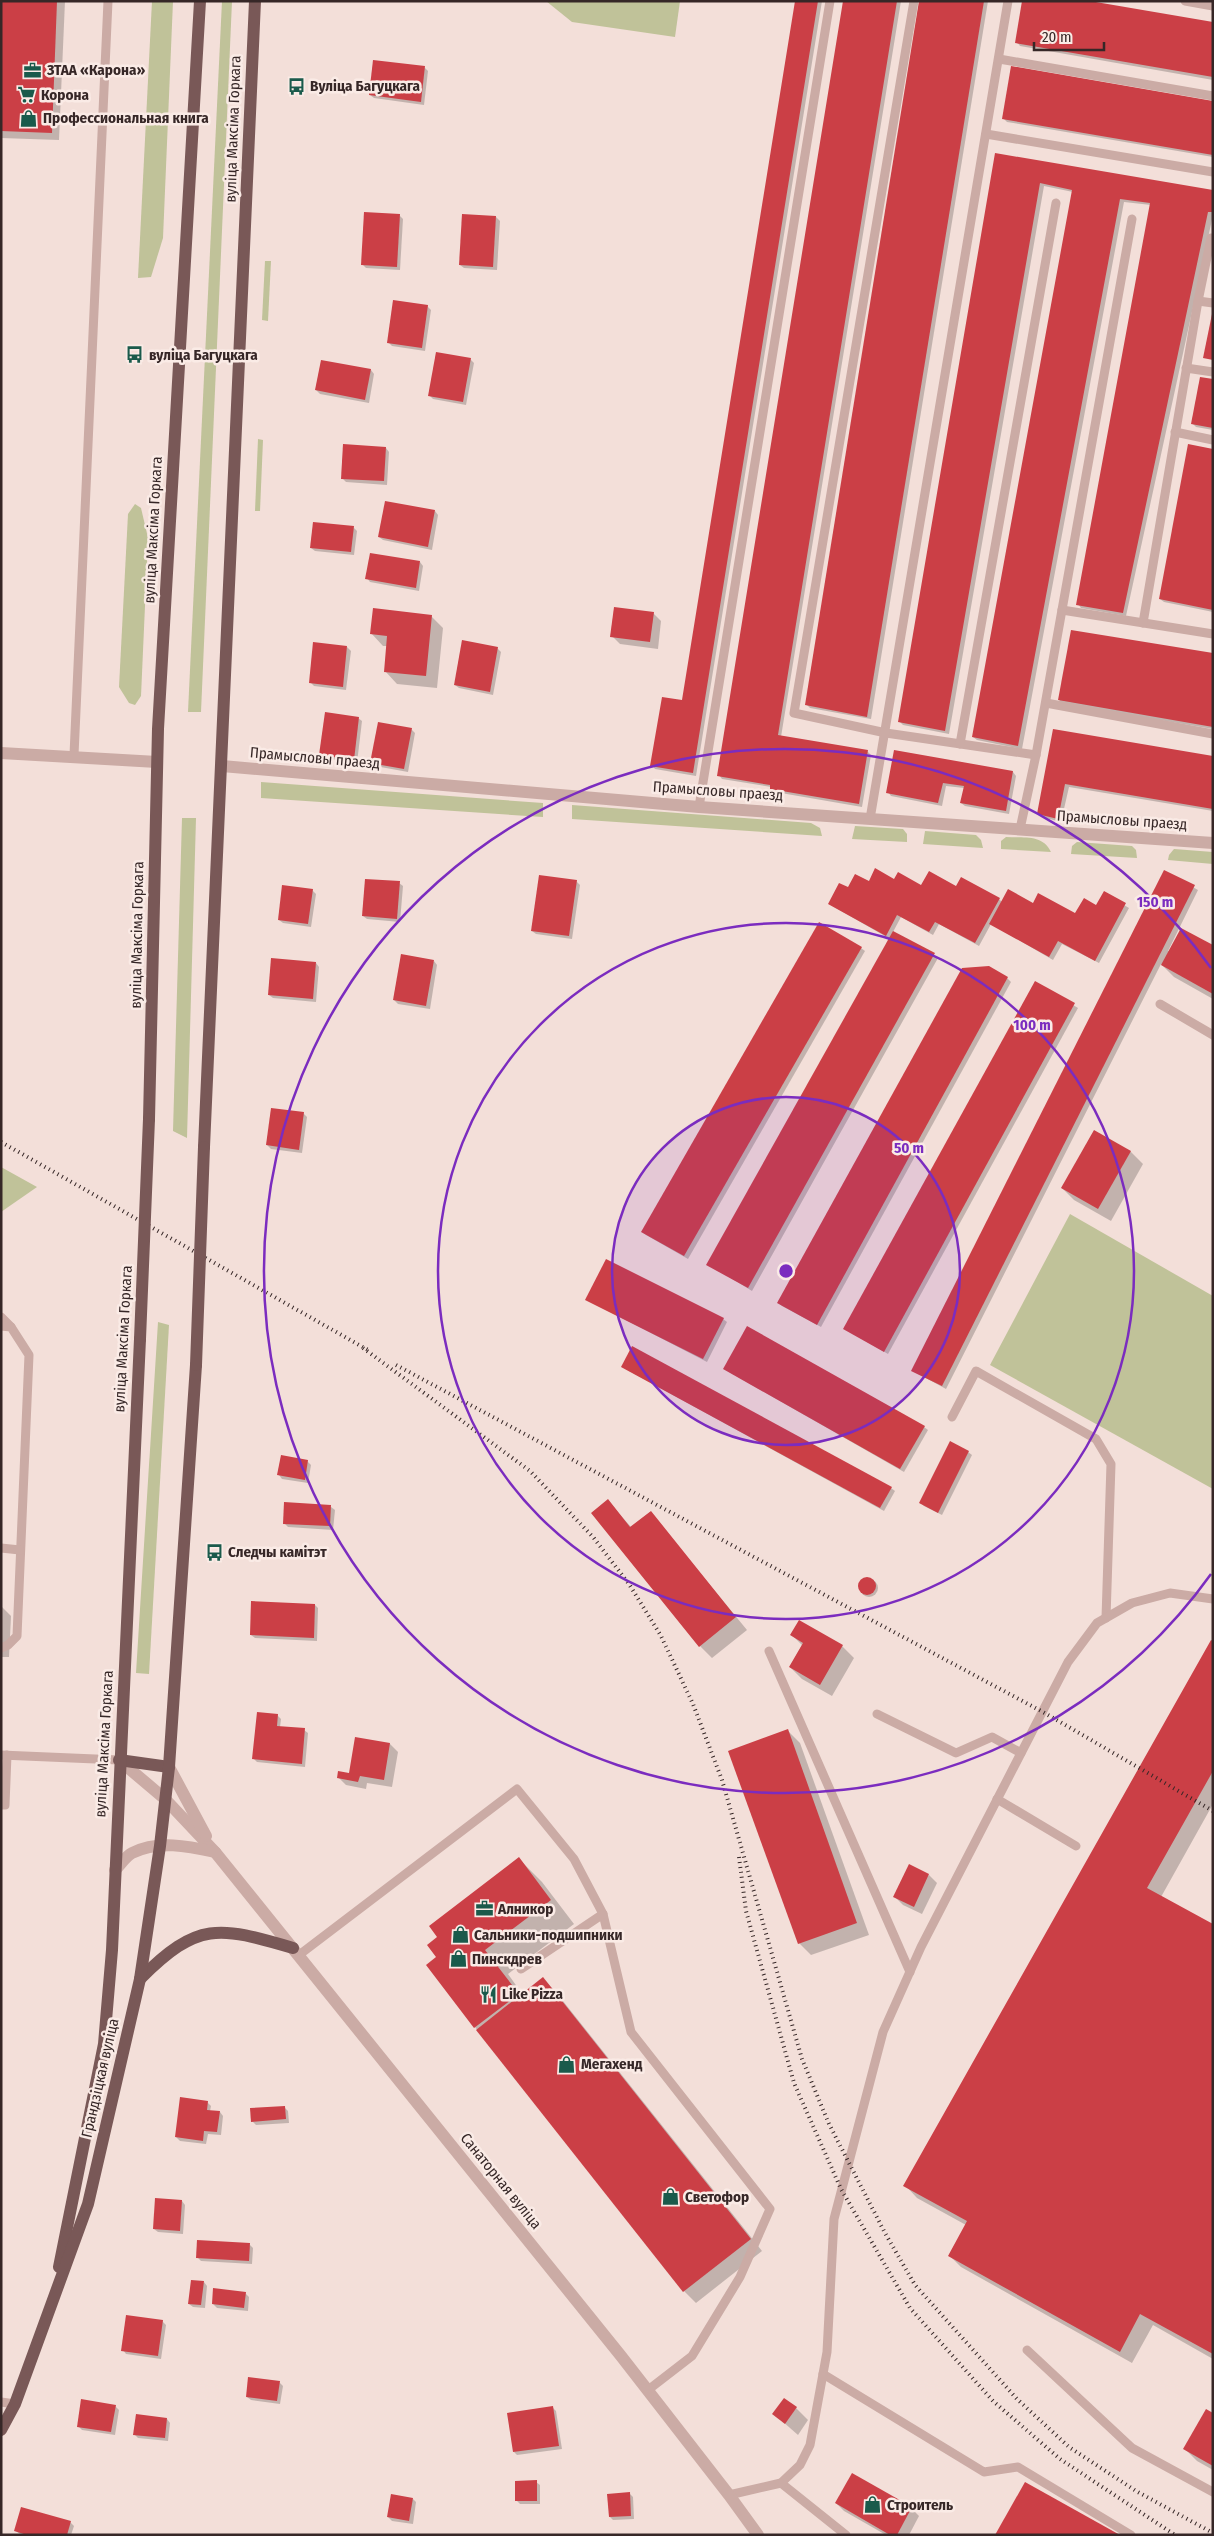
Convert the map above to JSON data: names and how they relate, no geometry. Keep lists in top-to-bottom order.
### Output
{
  "streets": {
    "main road": ["вуліца Максіма Горкага", "Грандзіцкая вуліца"],
    "street": ["Прамысловы праезд", "Санаторная вуліца"]
  },
  "crossings": [
    ["вуліца Максіма Горкага", "Прамысловы праезд"],
    ["вуліца Максіма Горкага", "Грандзіцкая вуліца"]
  ],
  "places": {
    "office": ["ЗТАА «Карона»", "Алникор"],
    "bus stop": ["Вуліца Багуцкага", "вуліца Багуцкага", "Следчы камітэт"],
    "supermarket": ["Корона"],
    "shop": [
      "Профессиональная книга",
      "Сальники-подшипники",
      "Пинскдрев",
      "Мегахенд",
      "Светофор",
      "Строитель"
    ],
    "restaurant": ["Like Pizza"]
  },
  "scale_bar": "20 m",
  "rings": ["150 m", "100 m", "50 m"]
}
